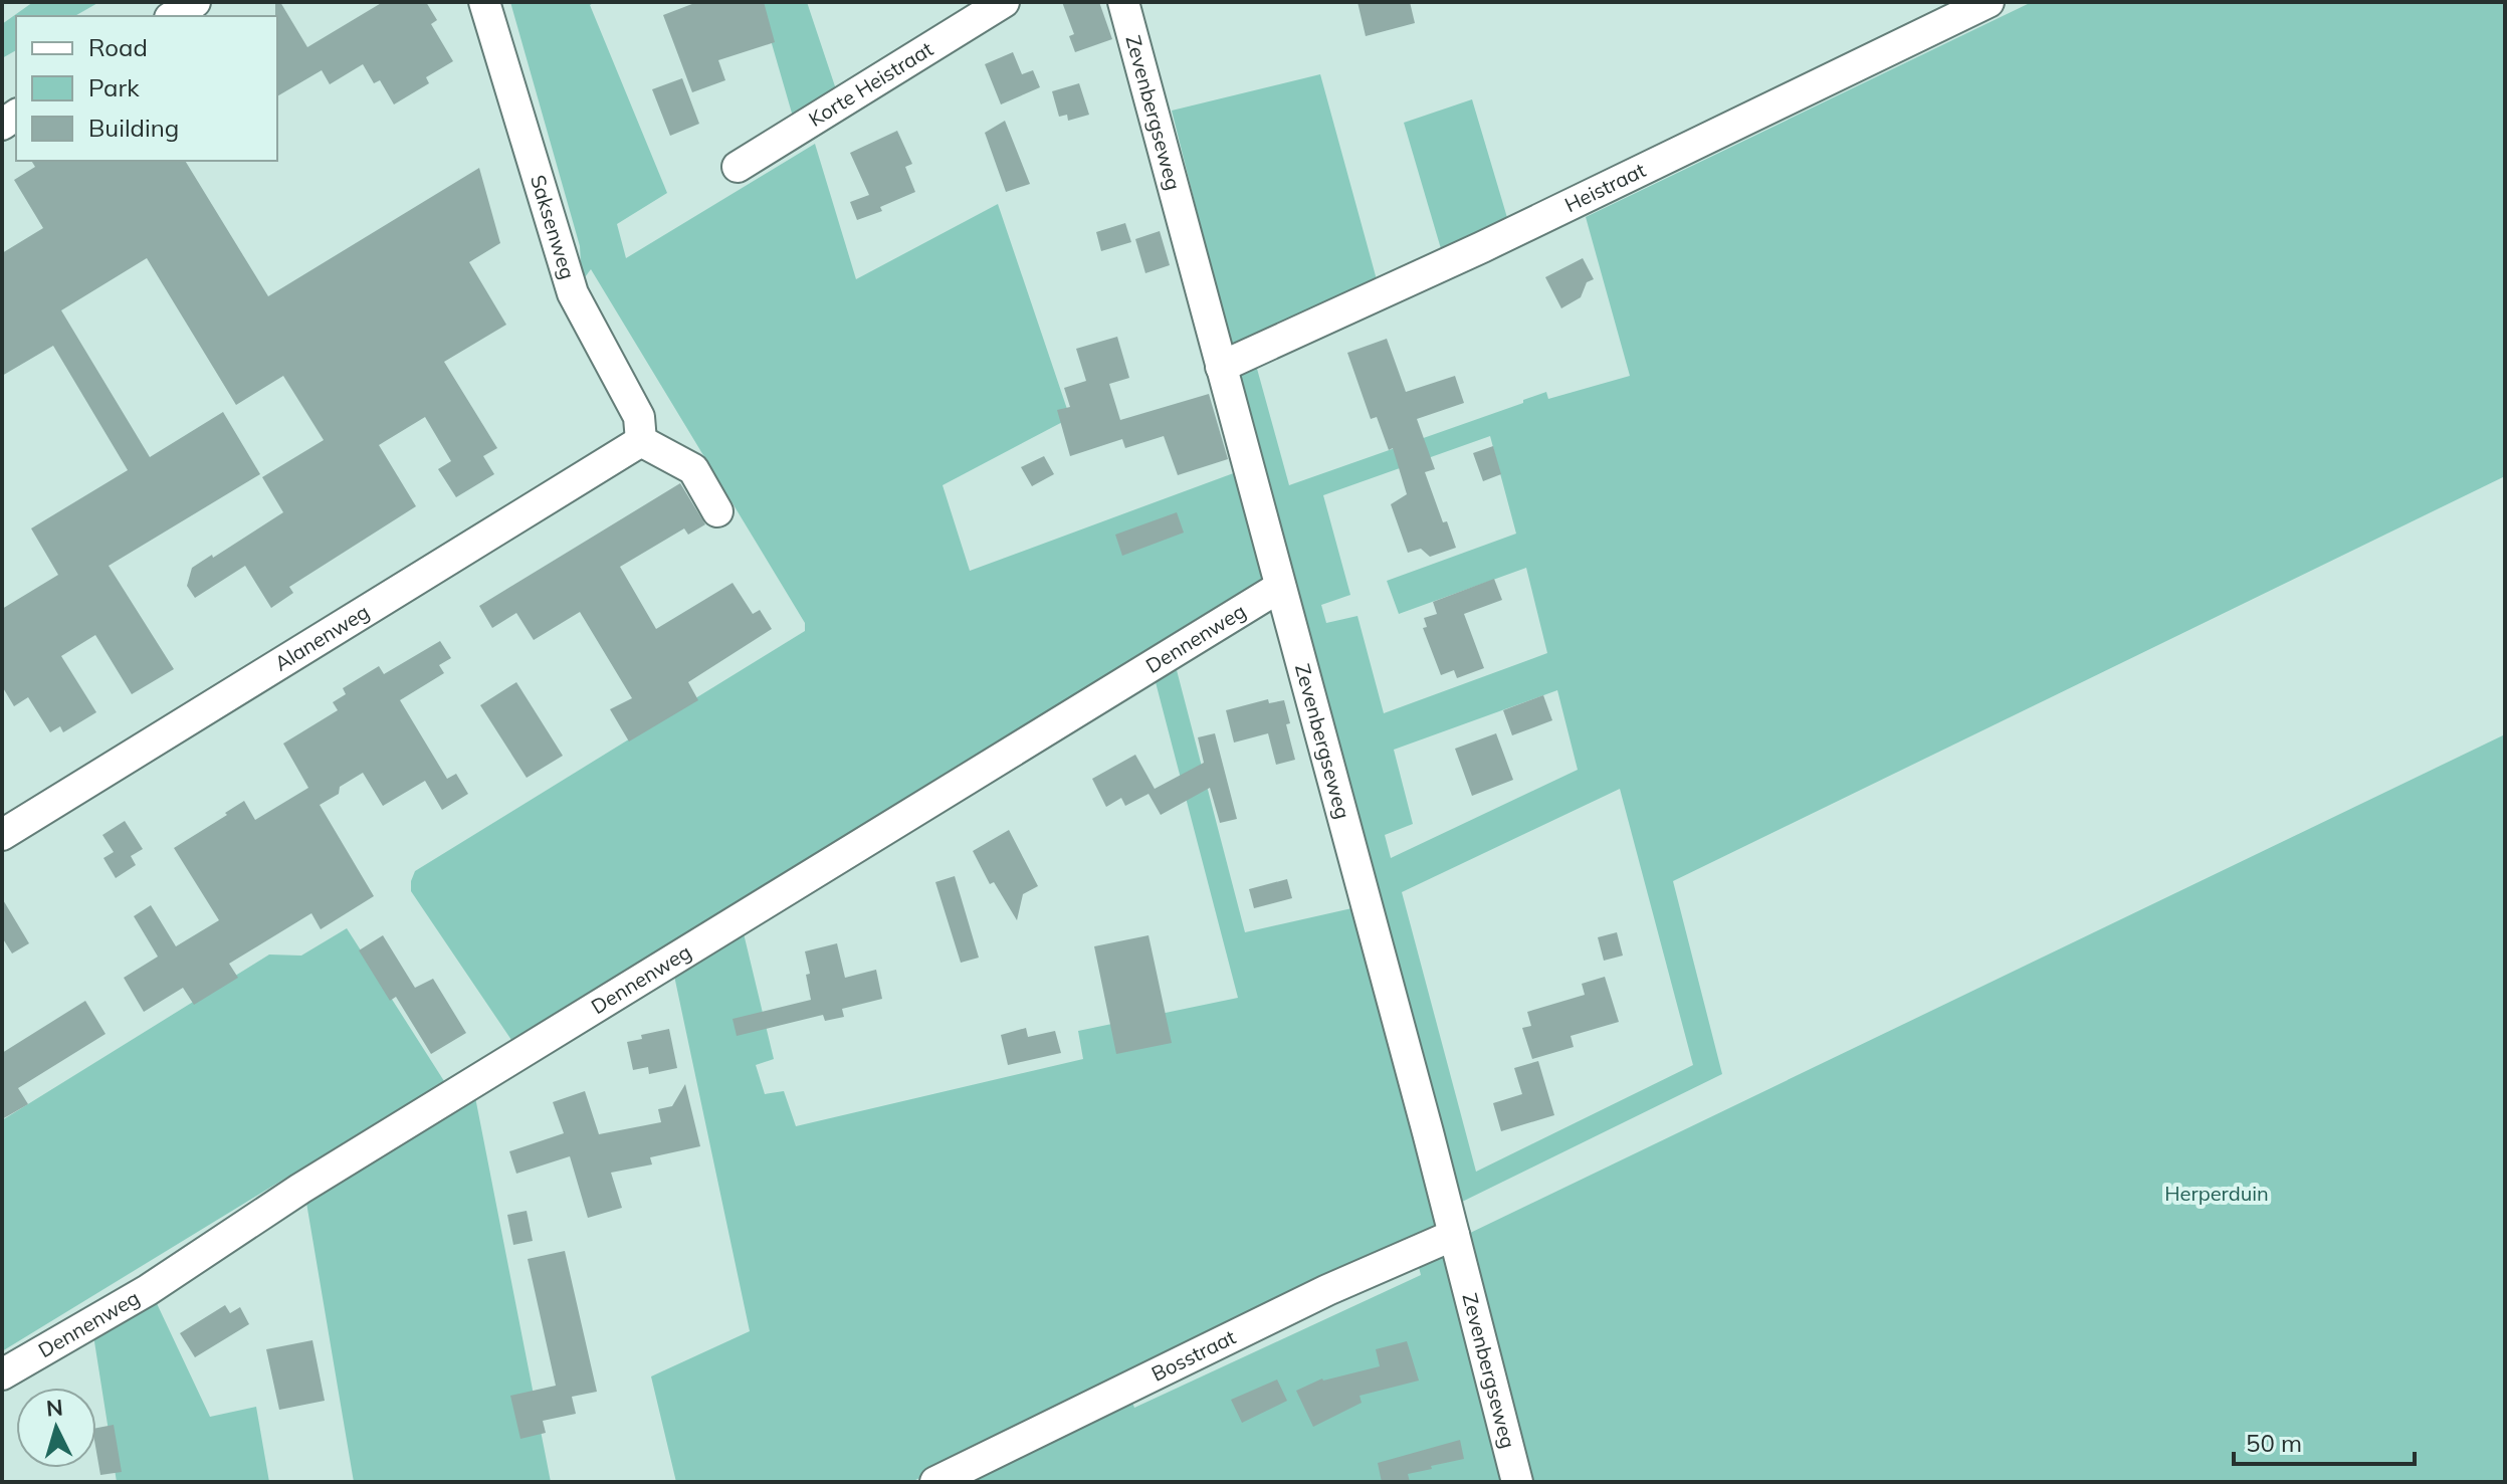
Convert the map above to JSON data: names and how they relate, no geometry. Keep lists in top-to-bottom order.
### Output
{
  "streets": {
    "street": [
      "Korte Heistraat",
      "Zevenbergseweg",
      "Heistraat",
      "Saksenweg",
      "Alanenweg",
      "Dennenweg",
      "Bosstraat"
    ]
  },
  "crossings": [
    ["Zevenbergseweg", "Heistraat"],
    ["Zevenbergseweg", "Dennenweg"],
    ["Zevenbergseweg", "Bosstraat"],
    ["Saksenweg", "Alanenweg"]
  ],
  "parks": ["Herperduin"],
  "legend": ["Road", "Park", "Building"],
  "scale_bar": "50 m",
  "north": "top"
}
